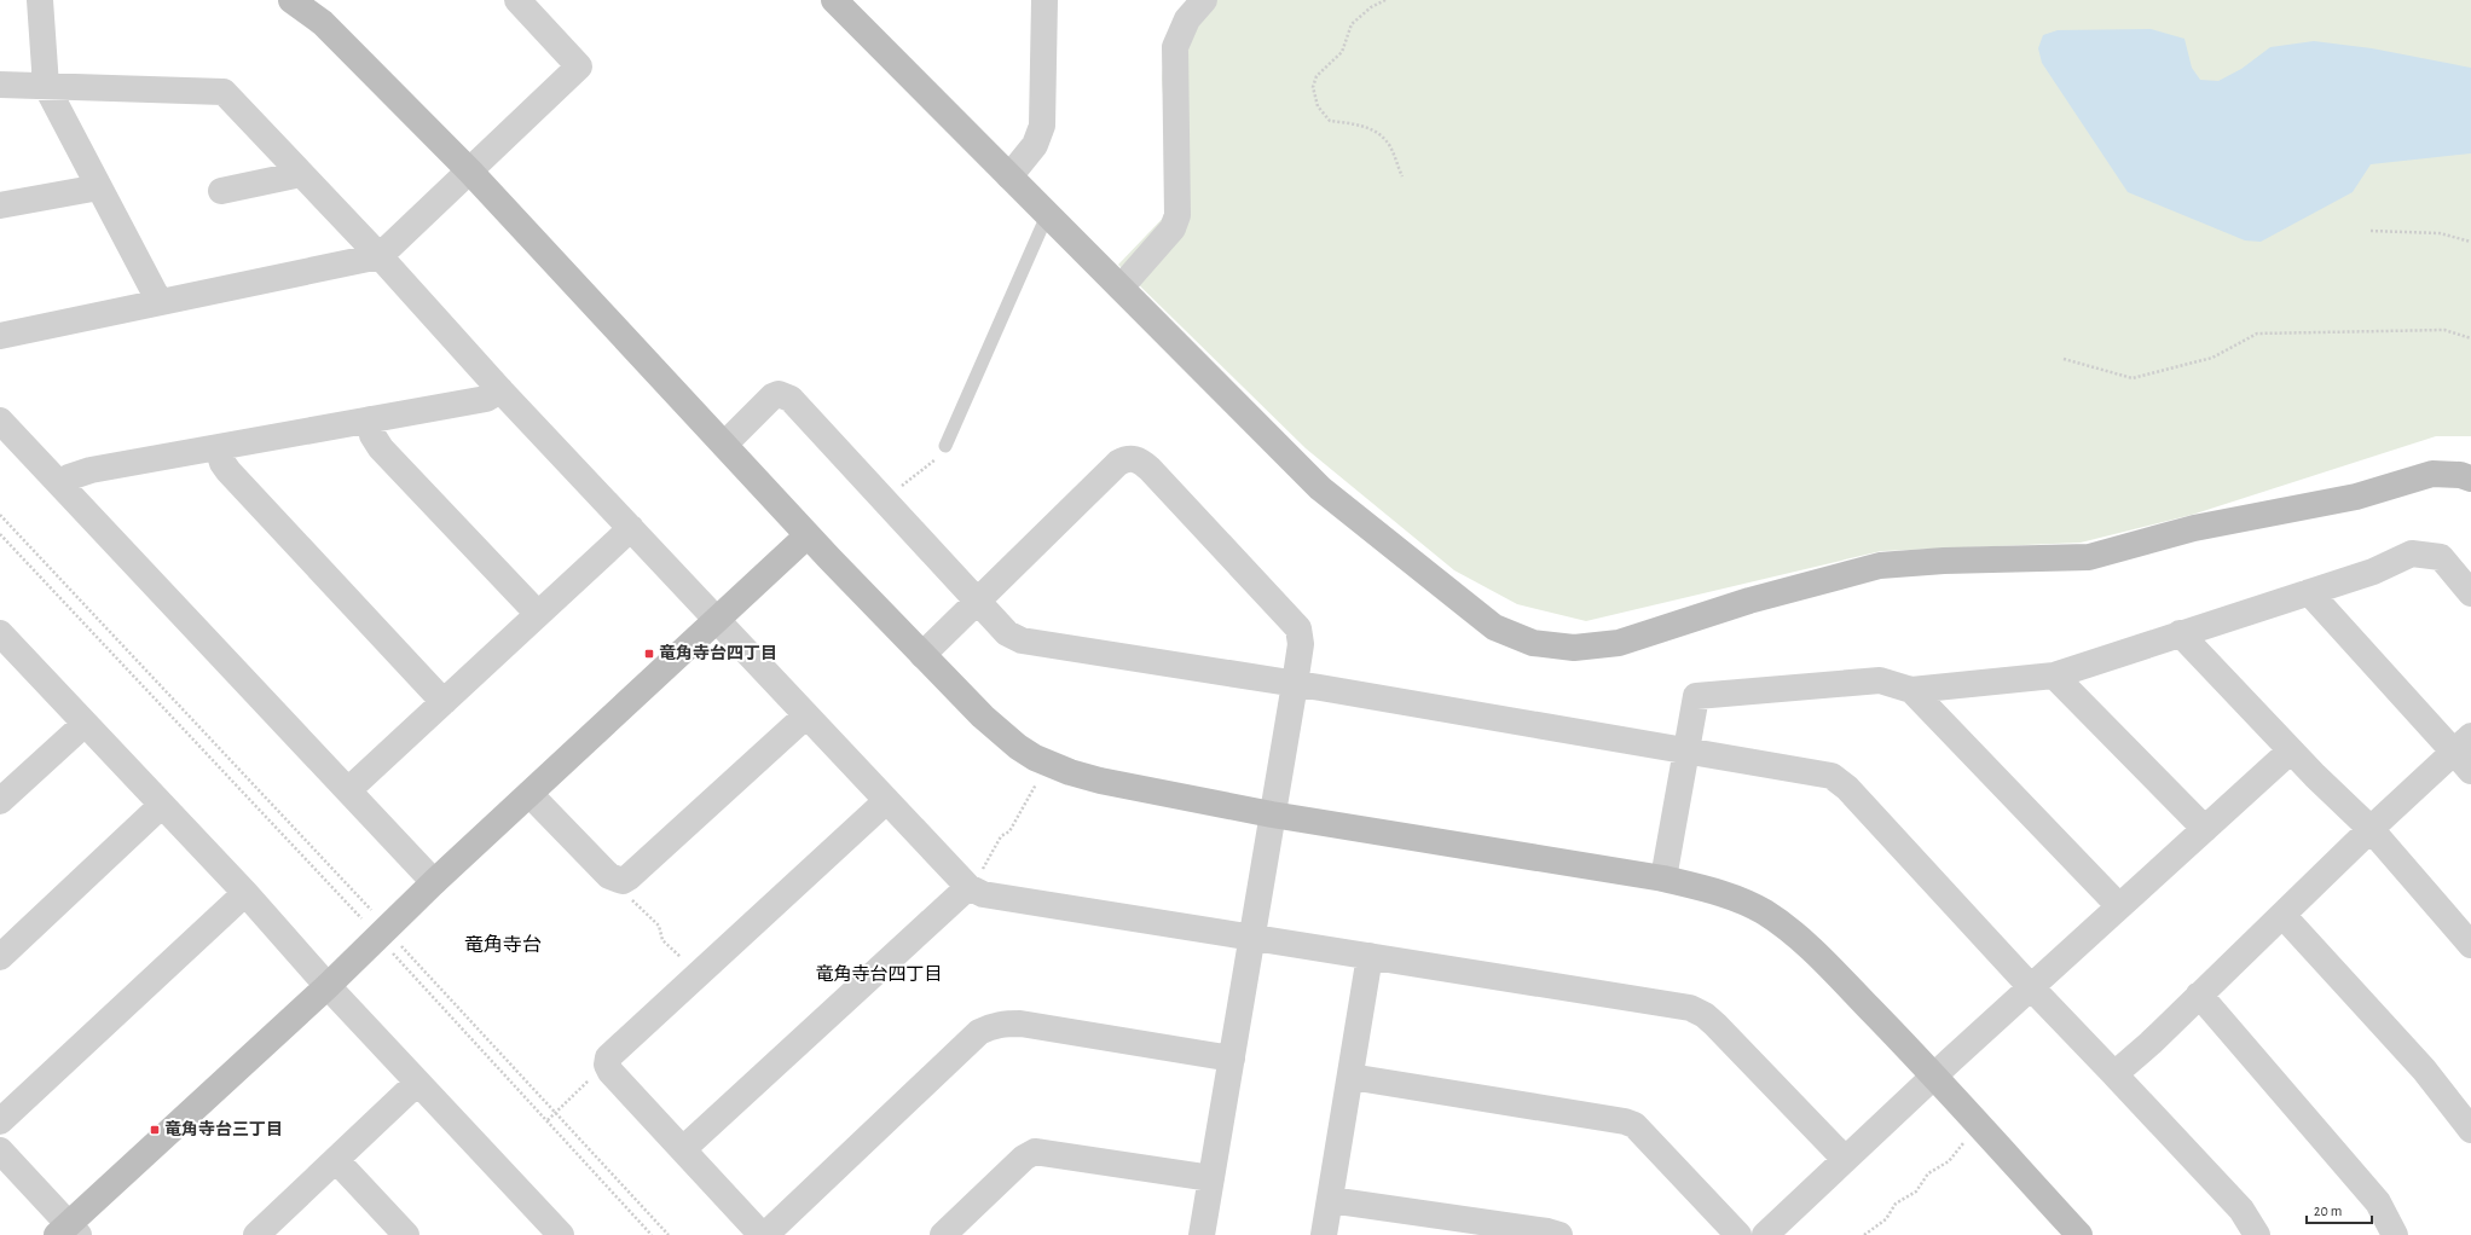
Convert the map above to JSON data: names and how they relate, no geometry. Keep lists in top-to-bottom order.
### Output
{
  "districts": ["竜角寺台", "竜角寺台四丁目"],
  "places": {
    "transit": ["竜角寺台四丁目", "竜角寺台三丁目"]
  },
  "scale_bar": "20 m"
}
